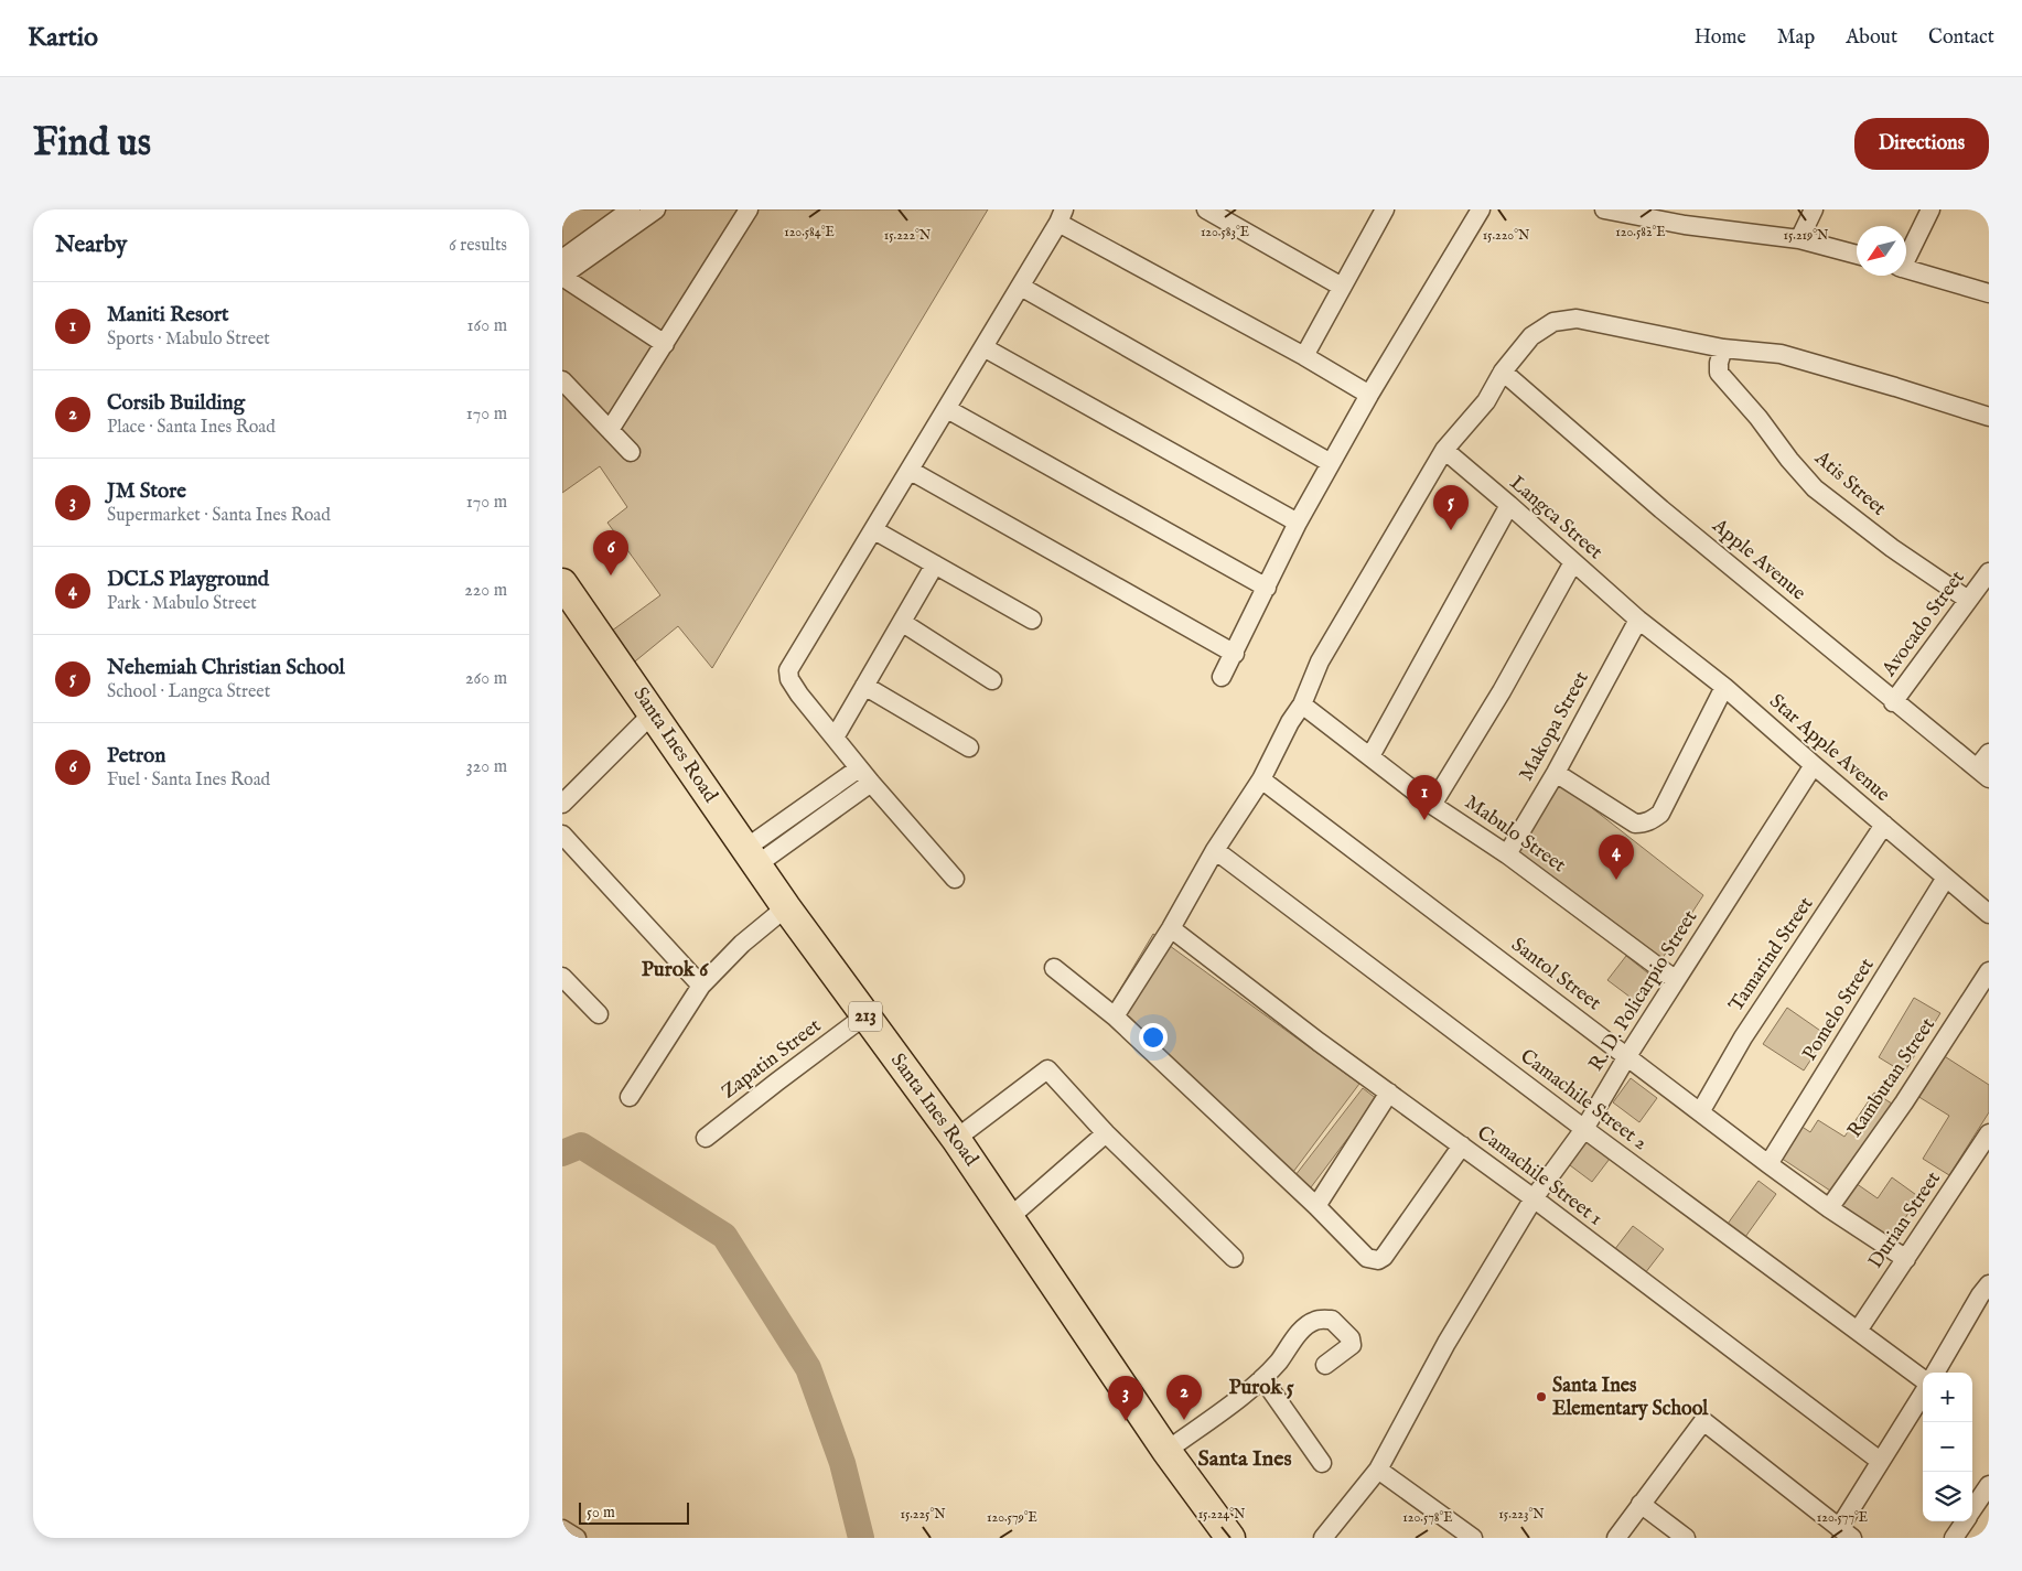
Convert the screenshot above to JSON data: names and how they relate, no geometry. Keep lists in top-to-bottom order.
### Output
{
  "streets": {
    "main road": ["Santa Ines Road", "213"],
    "street": [
      "Atis Street",
      "Langca Street",
      "Apple Avenue",
      "Avocado Street",
      "Makopa Street",
      "Star Apple Avenue",
      "Mabulo Street",
      "Tamarind Street",
      "Santol Street",
      "R. D. Policarpio Street",
      "Pomelo Street",
      "Zapatin Street",
      "Rambutan Street",
      "Camachile Street 2",
      "Camachile Street 1",
      "Durian Street"
    ]
  },
  "crossings": [
    ["Atis Street", "Avocado Street"],
    ["Langca Street", "Makopa Street"],
    ["Langca Street", "Star Apple Avenue"],
    ["Apple Avenue", "Avocado Street"],
    ["Makopa Street", "Star Apple Avenue"],
    ["Makopa Street", "Mabulo Street"],
    ["Santa Ines Road", "213"],
    ["Santa Ines Road", "Zapatin Street"],
    ["Star Apple Avenue", "Tamarind Street"],
    ["Star Apple Avenue", "R. D. Policarpio Street"],
    ["Star Apple Avenue", "Pomelo Street"],
    ["Mabulo Street", "R. D. Policarpio Street"],
    ["Tamarind Street", "Santol Street"],
    ["Santol Street", "R. D. Policarpio Street"],
    ["Santol Street", "Pomelo Street"],
    ["Santol Street", "Rambutan Street"],
    ["Santol Street", "Durian Street"],
    ["R. D. Policarpio Street", "Camachile Street 2"],
    ["R. D. Policarpio Street", "Camachile Street 1"],
    ["Camachile Street 2", "Durian Street"]
  ],
  "districts": ["Purok 6", "Purok 5", "Santa Ines"],
  "places": ["Santa Ines Elementary School"],
  "scale_bar": "50 m",
  "north": "bottom left",
  "page": {
    "header": "Kartio",
    "nav": [
      "Home",
      "Map",
      "About",
      "Contact"
    ],
    "buttons": "Directions",
    "title": "Find us",
    "heading": ["Nearby", "6 results"],
    "list": [
      {
        "mark": "1",
        "name": "Maniti Resort",
        "note": "Sports · Mabulo Street",
        "value": "160 m"
      },
      {
        "mark": "2",
        "name": "Corsib Building",
        "note": "Place · Santa Ines Road",
        "value": "170 m"
      },
      {
        "mark": "3",
        "name": "JM Store",
        "note": "Supermarket · Santa Ines Road",
        "value": "170 m"
      },
      {
        "mark": "4",
        "name": "DCLS Playground",
        "note": "Park · Mabulo Street",
        "value": "220 m"
      },
      {
        "mark": "5",
        "name": "Nehemiah Christian School",
        "note": "School · Langca Street",
        "value": "260 m"
      },
      {
        "mark": "6",
        "name": "Petron",
        "note": "Fuel · Santa Ines Road",
        "value": "320 m"
      }
    ],
    "pins": [
      "5",
      "6",
      "1",
      "4",
      "2",
      "3"
    ],
    "map_buttons": ["+", "−"],
    "scale": "50 m"
  },
  "coordinates": [
    "120.584°E",
    "120.582°E",
    "120.583°E",
    "15.222°N",
    "15.220°N",
    "15.219°N",
    "15.225°N",
    "15.224°N",
    "15.223°N",
    "120.579°E",
    "120.578°E",
    "120.577°E"
  ]
}
